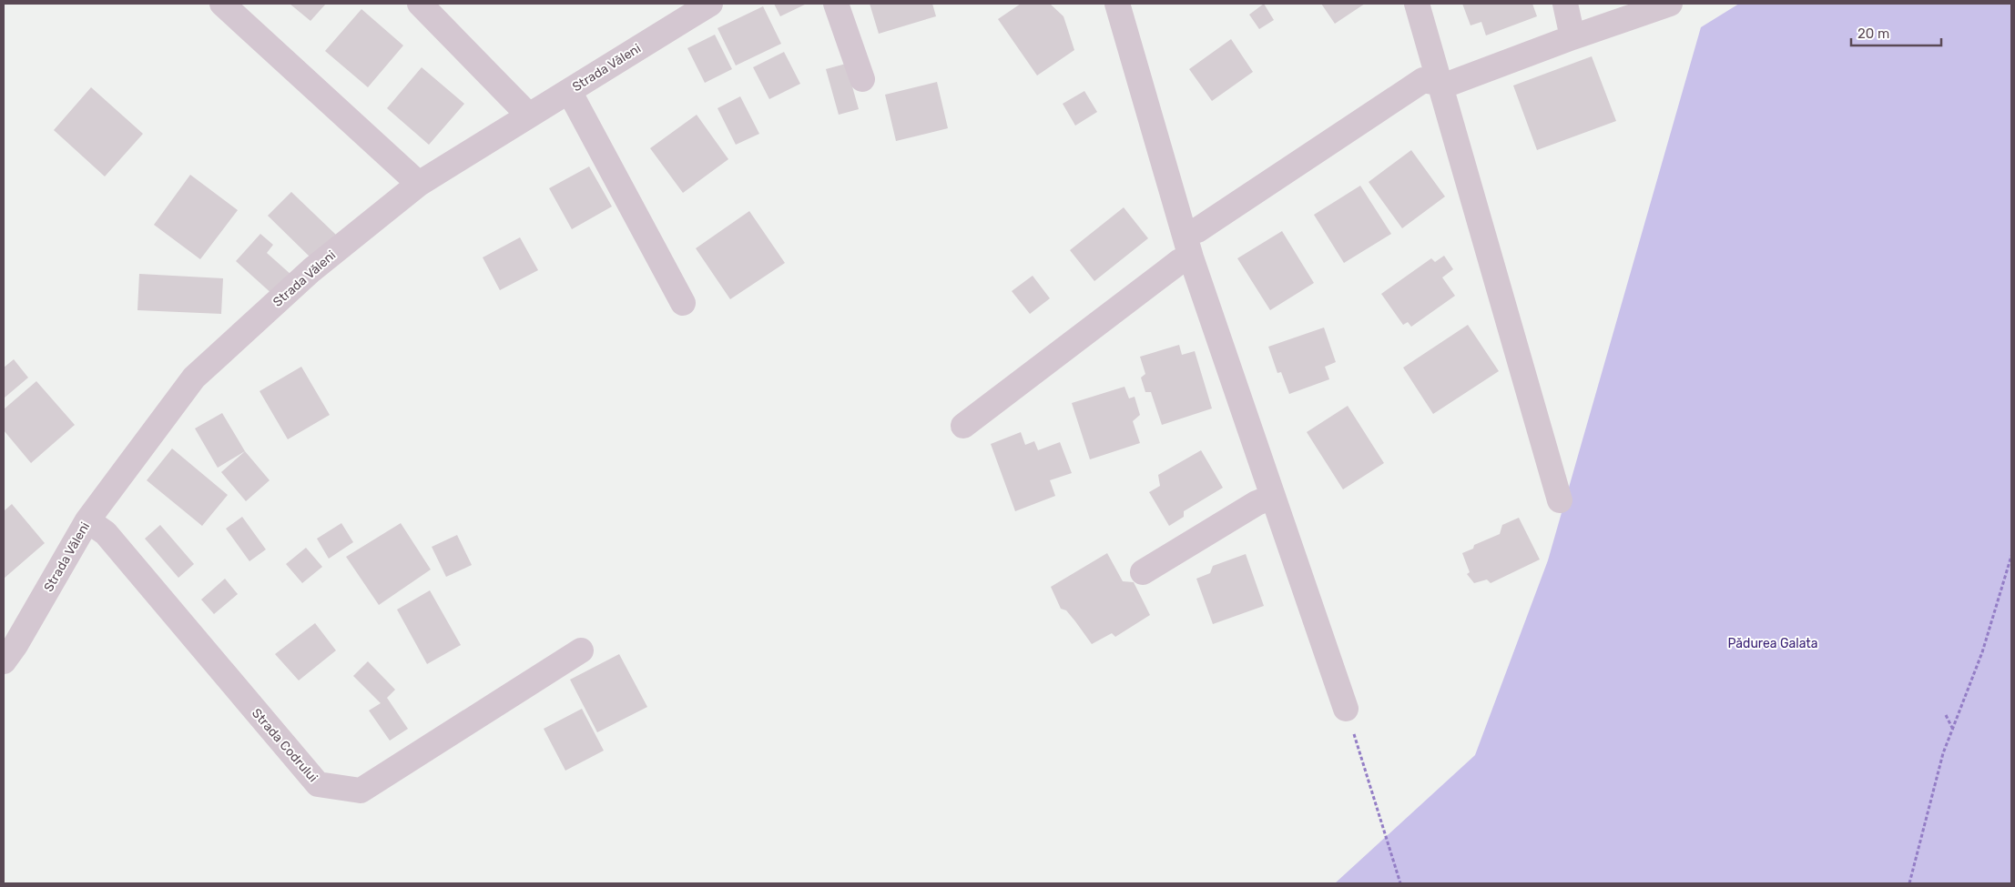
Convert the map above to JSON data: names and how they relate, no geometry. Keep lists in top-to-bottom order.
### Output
{
  "streets": {
    "street": ["Strada Văleni", "Strada Codrului"]
  },
  "crossings": [
    ["Strada Văleni", "Strada Codrului"]
  ],
  "parks": ["Pădurea Galata"],
  "scale_bar": "20 m"
}
